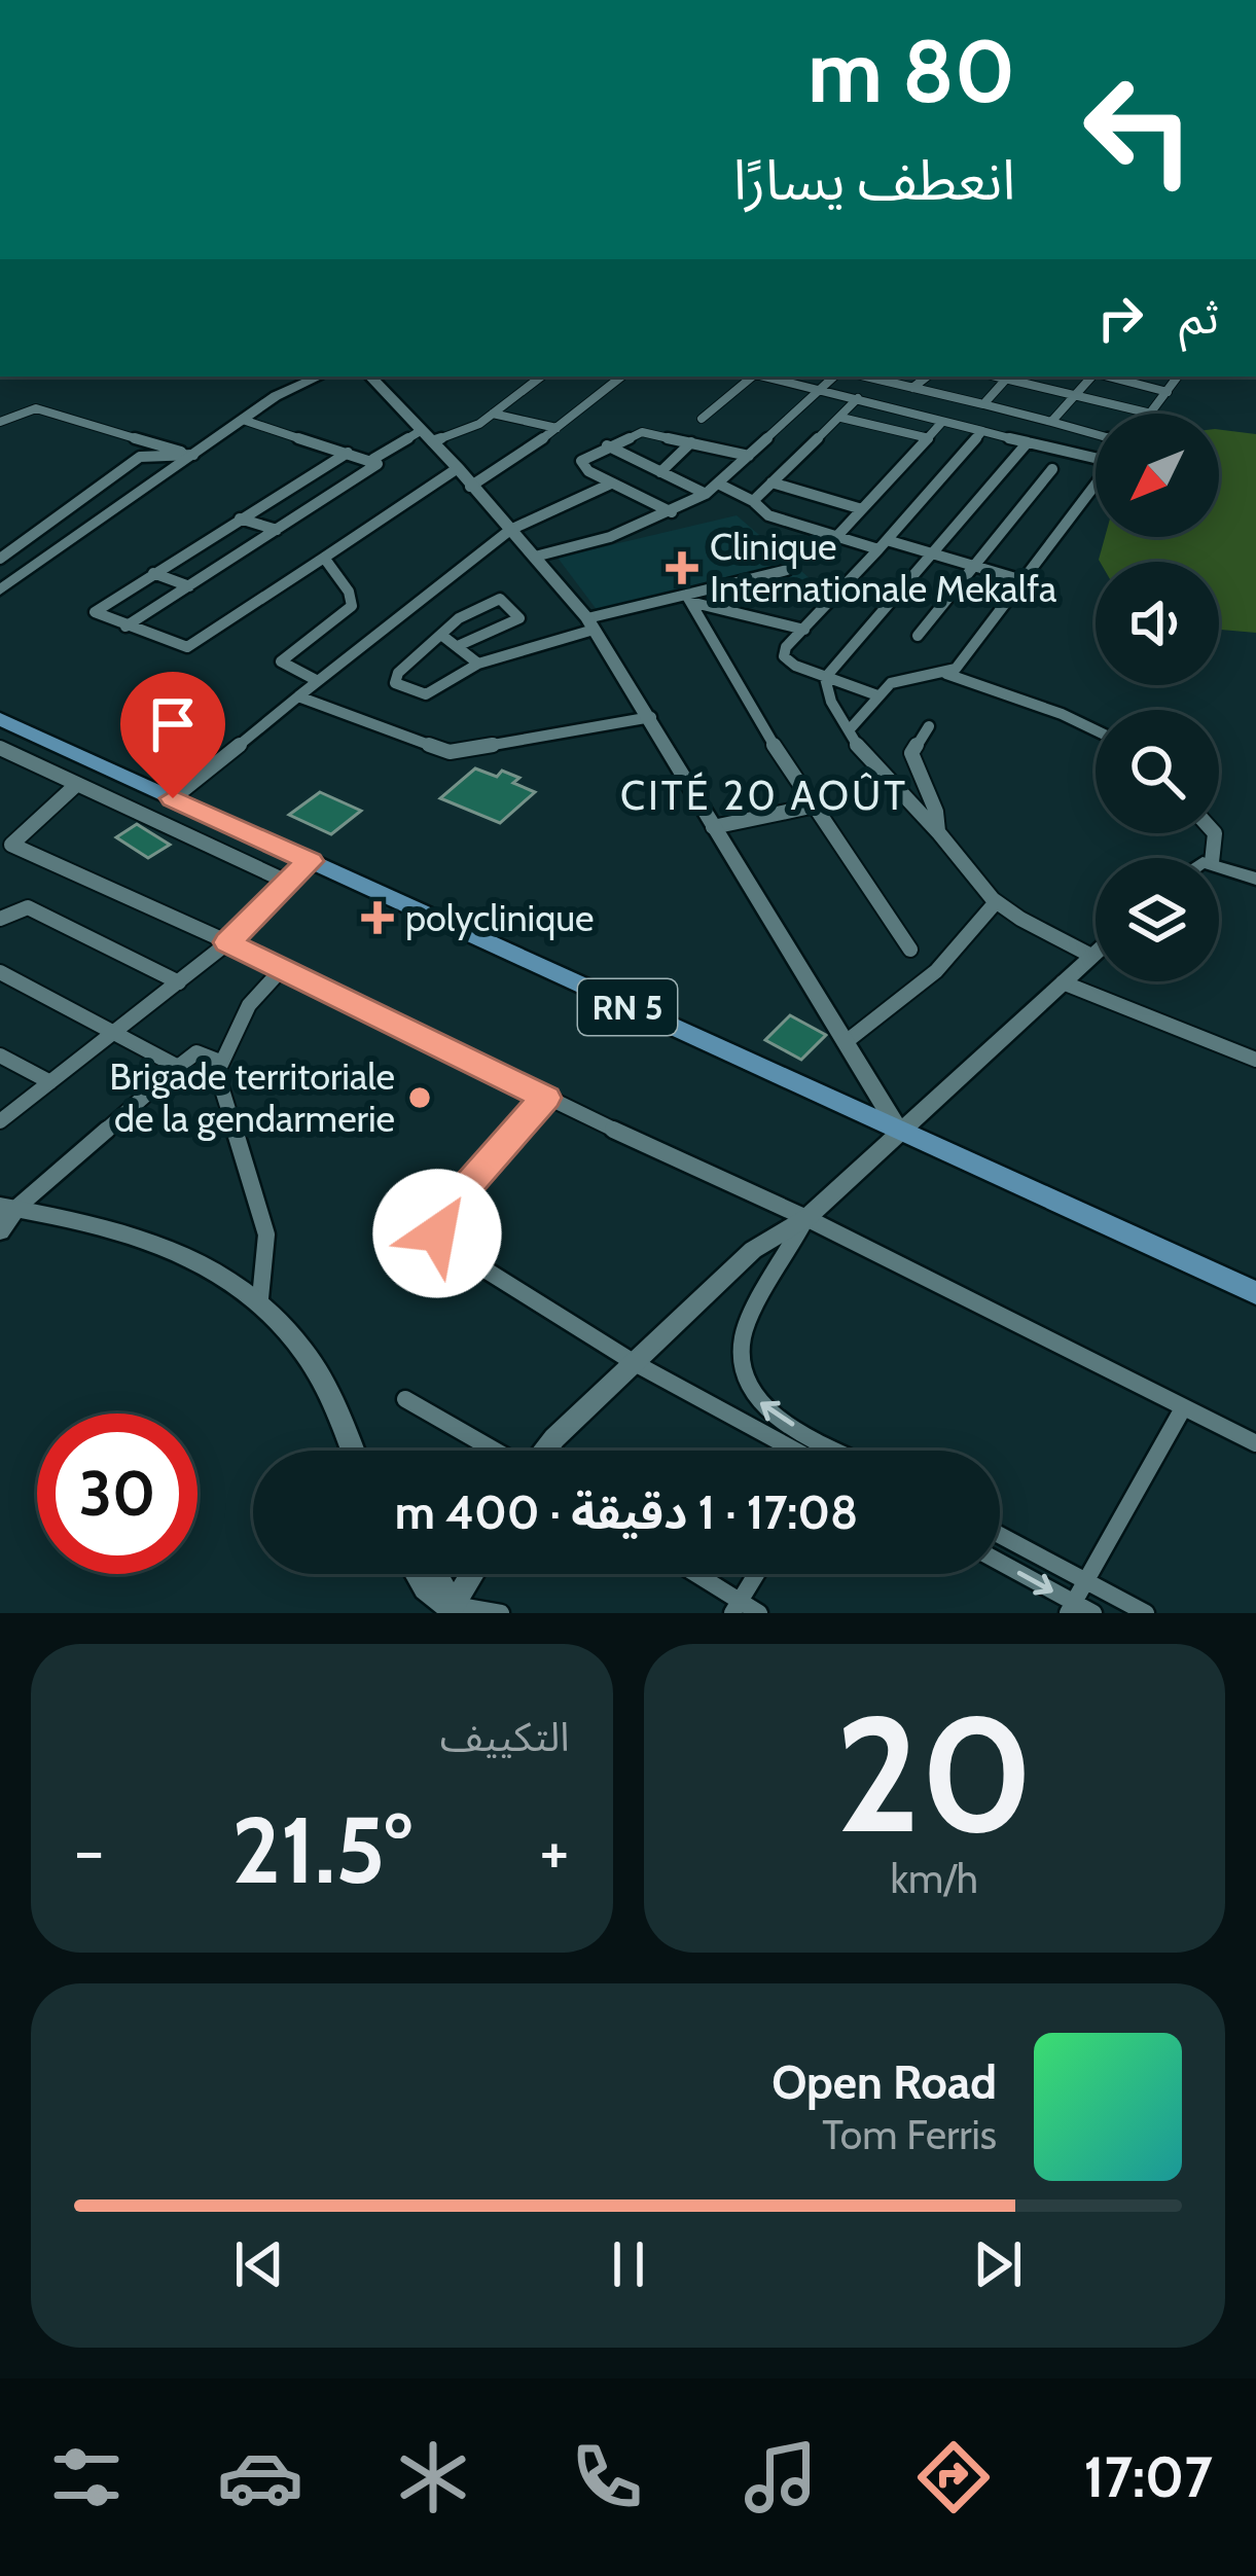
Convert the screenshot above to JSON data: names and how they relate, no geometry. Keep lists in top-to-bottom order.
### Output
{
  "streets": {
    "main road": ["RN 5"]
  },
  "districts": ["CITÉ 20 AOÛT"],
  "places": {
    "health": ["Clinique Internationale Mekalfa", "polyclinique"],
    "other": ["Brigade territoriale de la gendarmerie"]
  },
  "north": "bottom left",
  "page": {
    "turn": ["80 m", "انعطف يسارًا"],
    "then": "ثم",
    "limit": "30",
    "trip": "17:08 · 1 دقيقة · 400 m",
    "tile": [
      ["20", "km/h"],
      "التكييف"
    ],
    "heat": ["−", "21.5°", "+"],
    "song": ["Open Road", "Tom Ferris"],
    "tabs": "17:07"
  }
}
